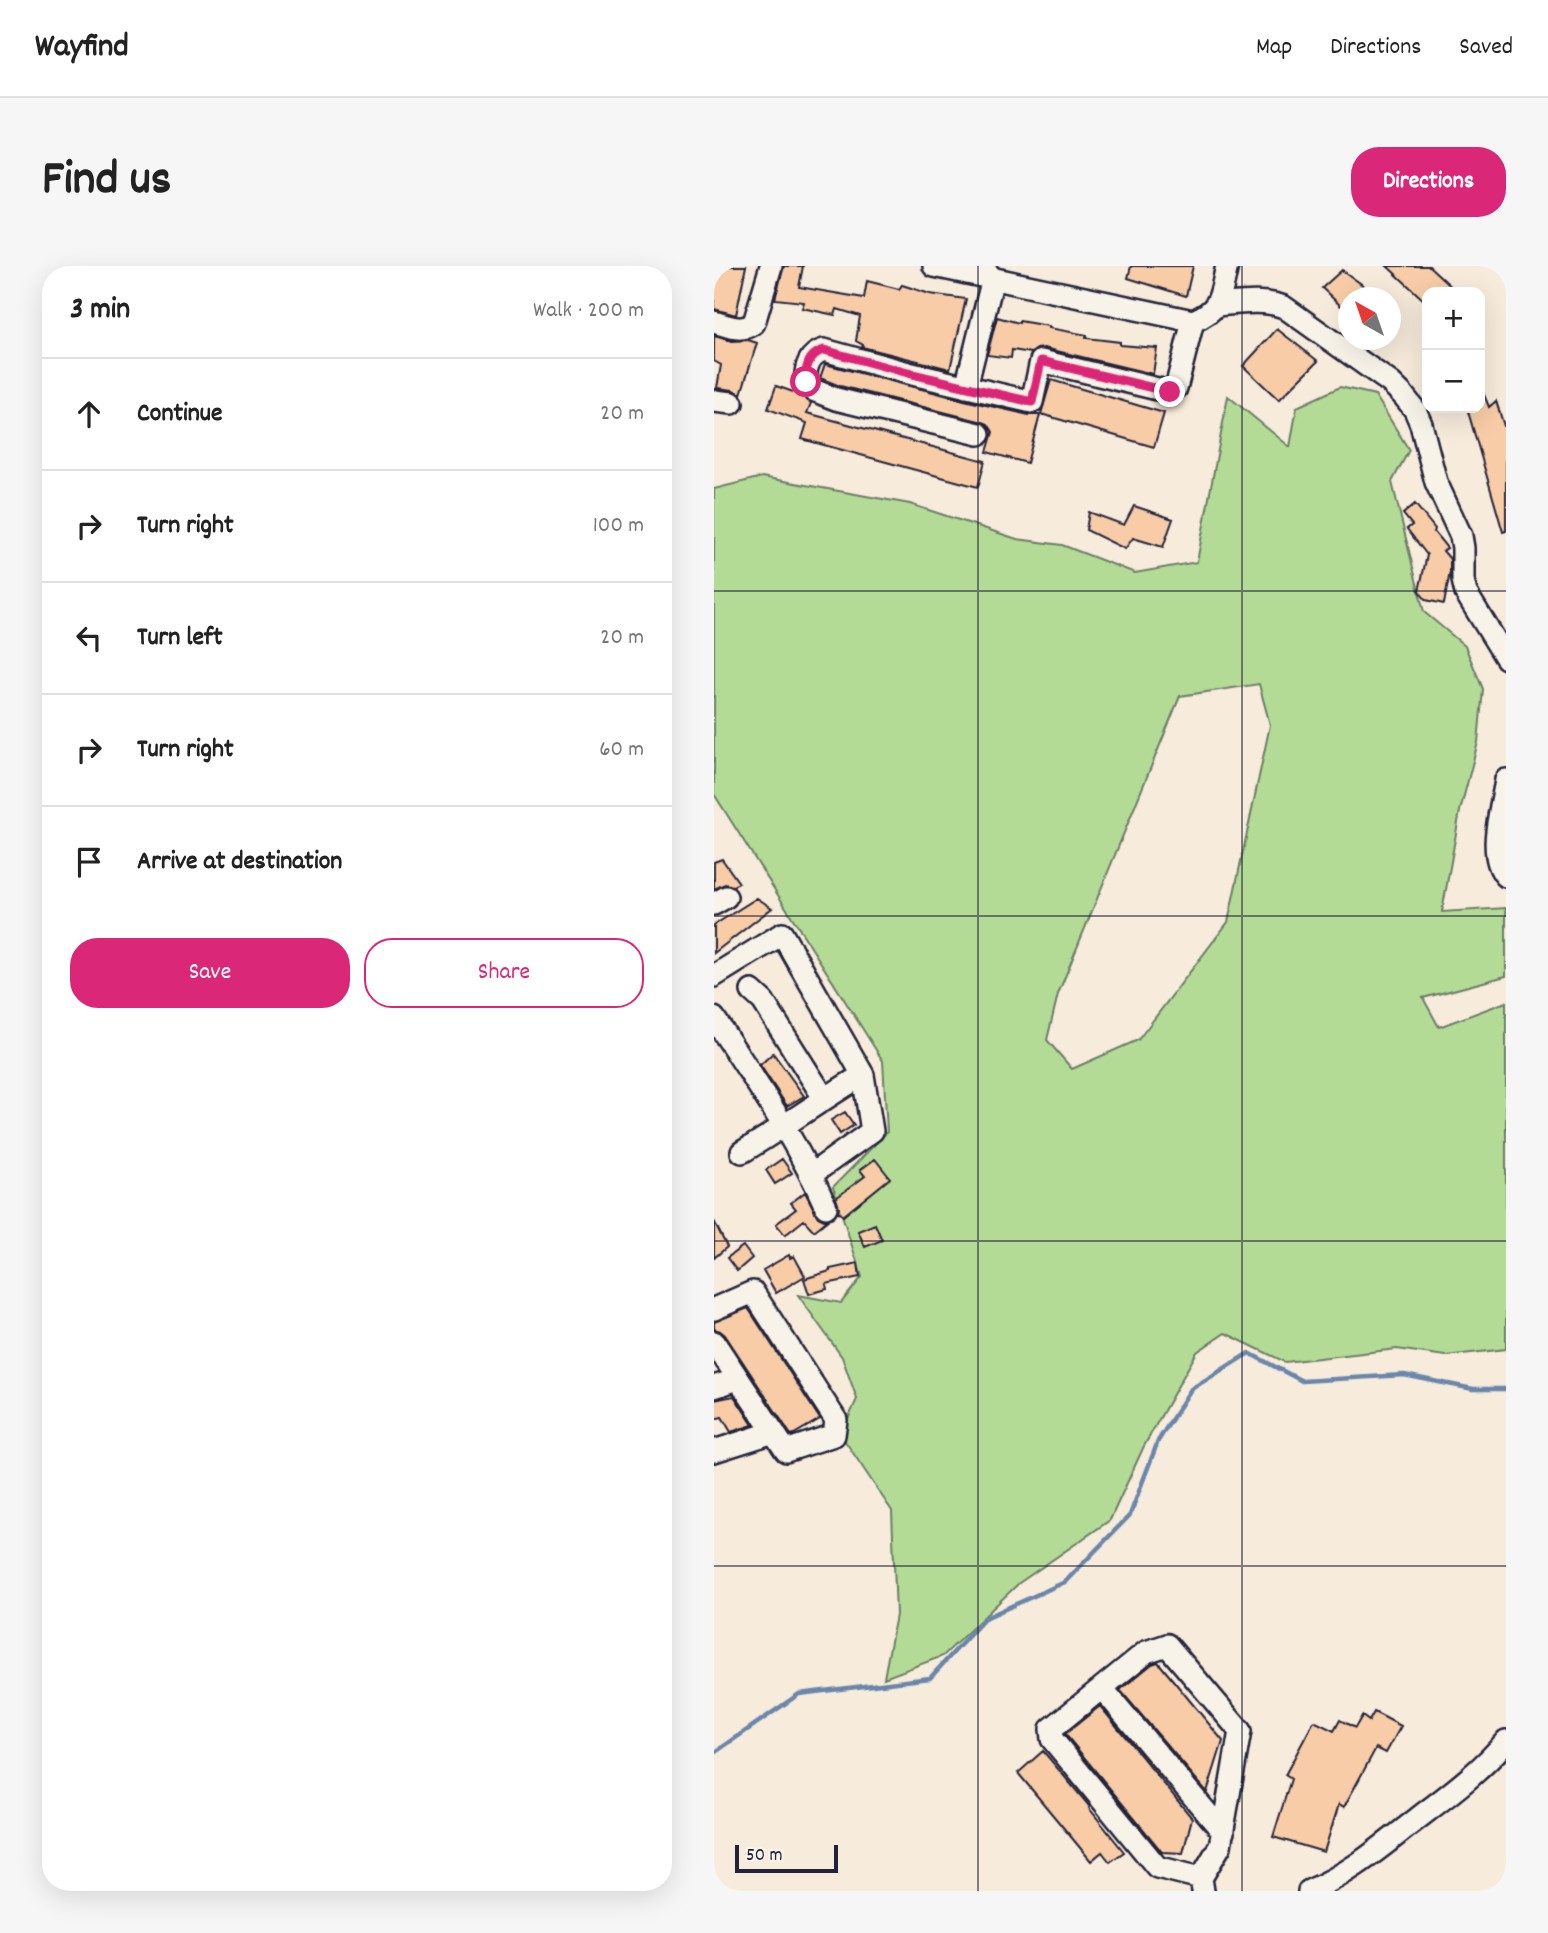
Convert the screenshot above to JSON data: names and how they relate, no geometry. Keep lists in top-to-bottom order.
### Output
{
  "scale_bar": "50 m",
  "north": "top left",
  "page": {
    "header": "Wayfind",
    "nav": ["Map", "Directions", "Saved"],
    "title": "Find us",
    "buttons": [
      "Directions",
      ["Save", "Share"]
    ],
    "heading": ["3 min", "Walk · 200 m"],
    "map_buttons": ["+", "−"],
    "list": [
      ["Continue", "20 m"],
      ["Turn right", "100 m"],
      ["Turn left", "20 m"],
      ["Turn right", "60 m"],
      "Arrive at destination"
    ],
    "scale": "50 m"
  }
}
